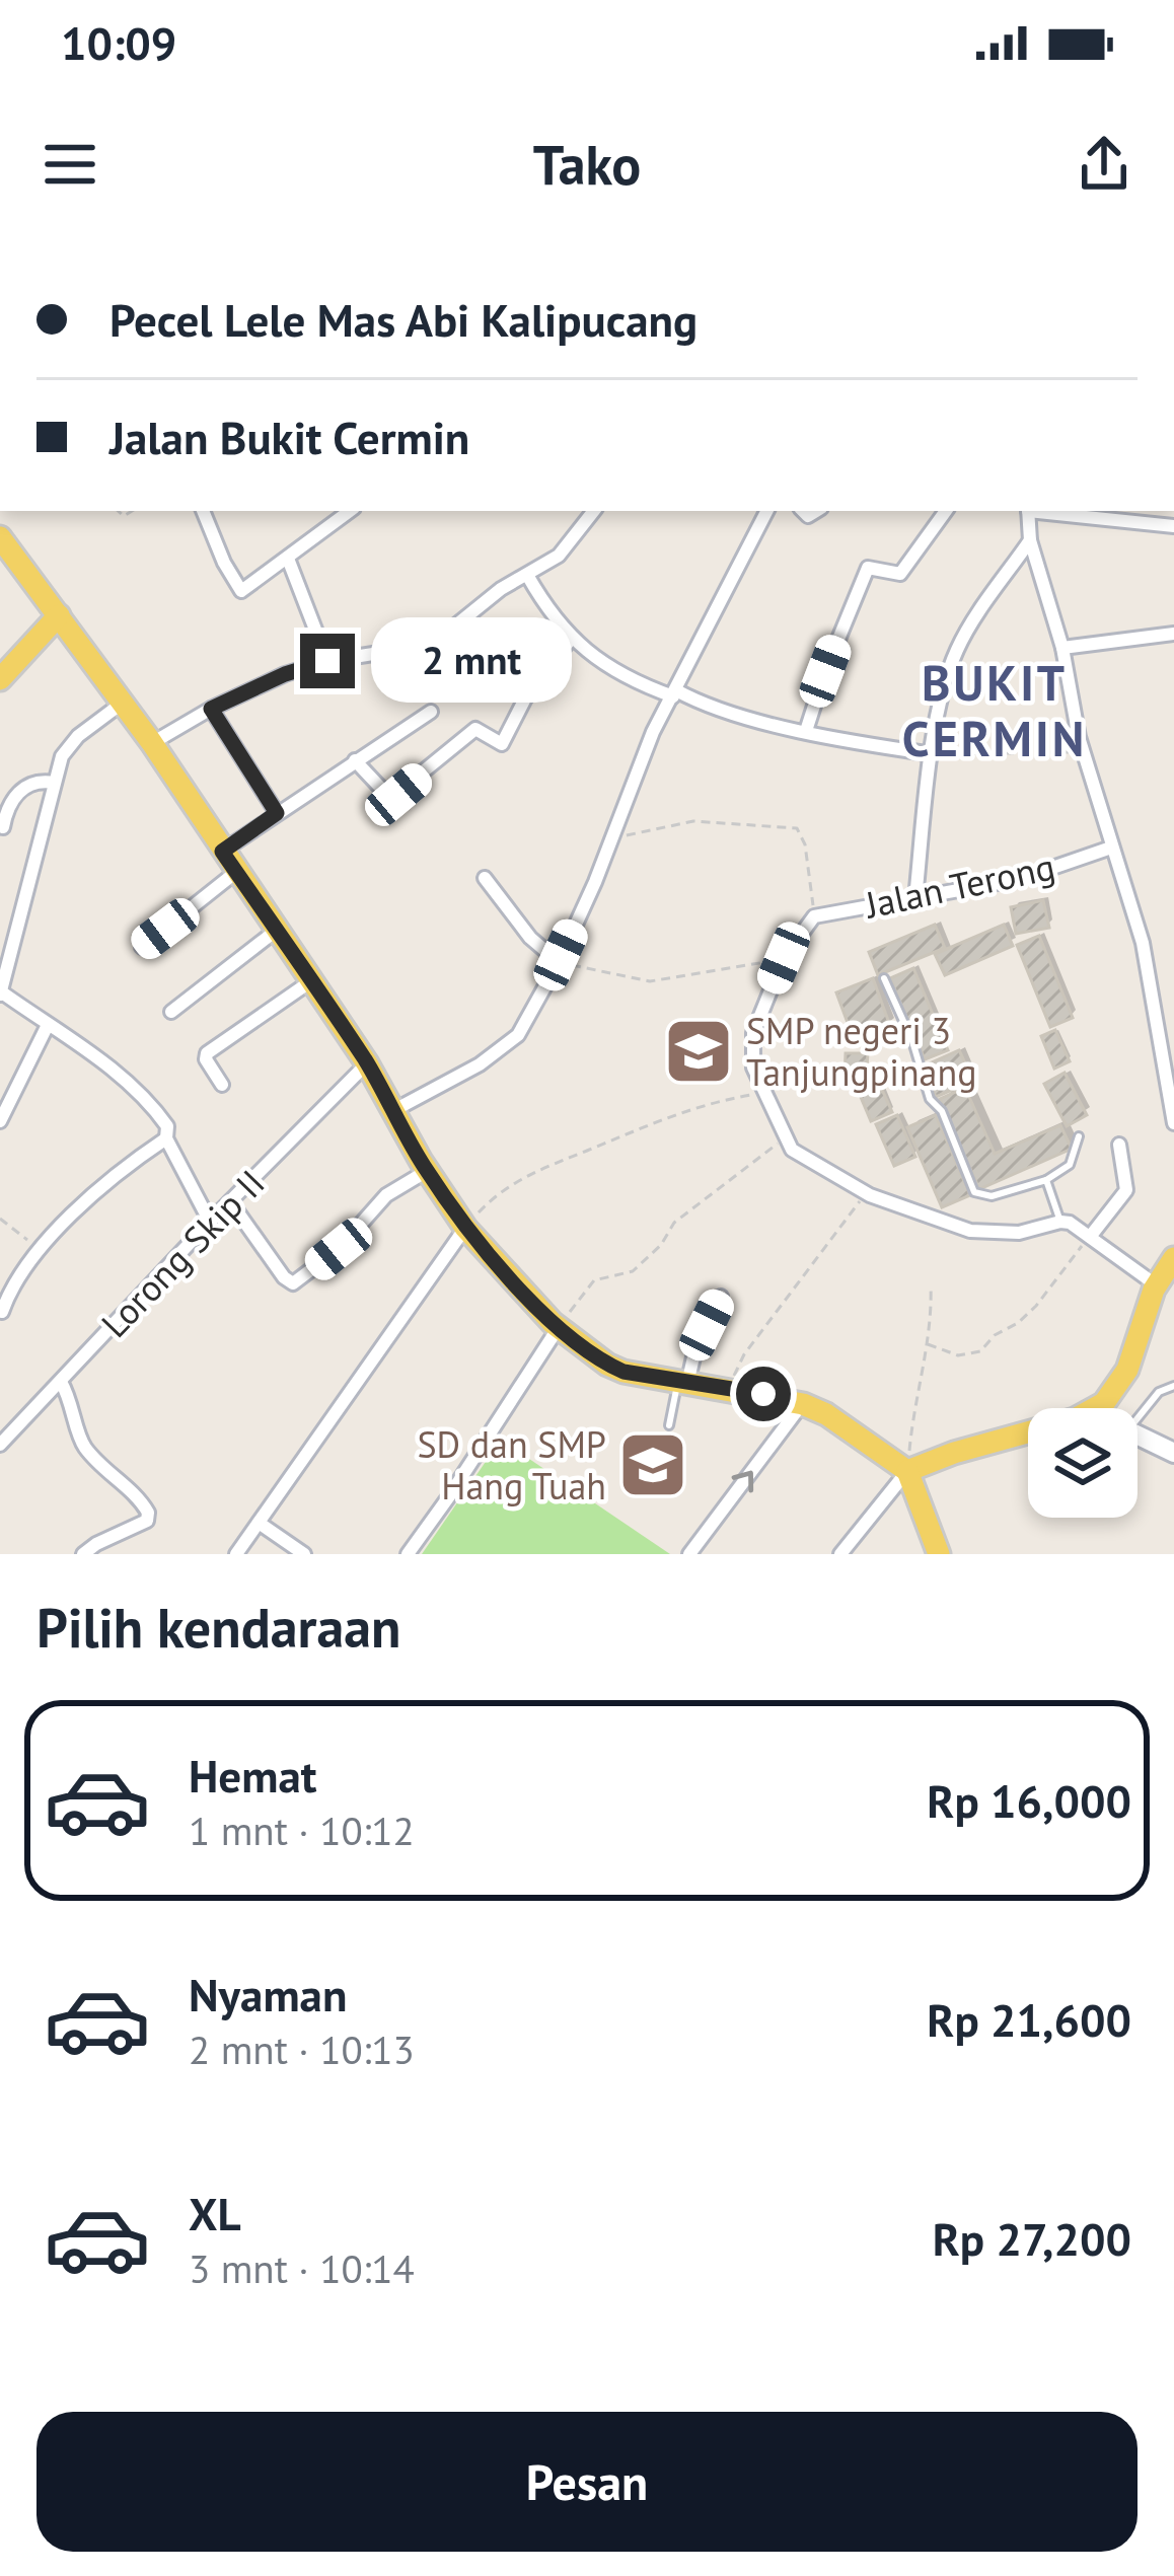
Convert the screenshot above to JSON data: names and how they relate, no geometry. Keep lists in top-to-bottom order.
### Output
{
  "streets": {
    "street": ["Jalan Terong", "Lorong Skip II"]
  },
  "districts": ["BUKIT CERMIN"],
  "places": {
    "school or university": ["SMP negeri 3 Tanjungpinang", "SD dan SMP Hang Tuah"]
  },
  "page": {
    "status": "10:09",
    "header": "Tako",
    "banner": ["Pecel Lele Mas Abi Kalipucang", "Jalan Bukit Cermin"],
    "bubble": "2 mnt",
    "heading": "Pilih kendaraan",
    "list": [
      {
        "name": "Hemat",
        "note": "1 mnt · 10:12",
        "value": "Rp 16,000"
      },
      {
        "name": "Nyaman",
        "note": "2 mnt · 10:13",
        "value": "Rp 21,600"
      },
      {
        "name": "XL",
        "note": "3 mnt · 10:14",
        "value": "Rp 27,200"
      }
    ],
    "buttons": "Pesan"
  }
}
